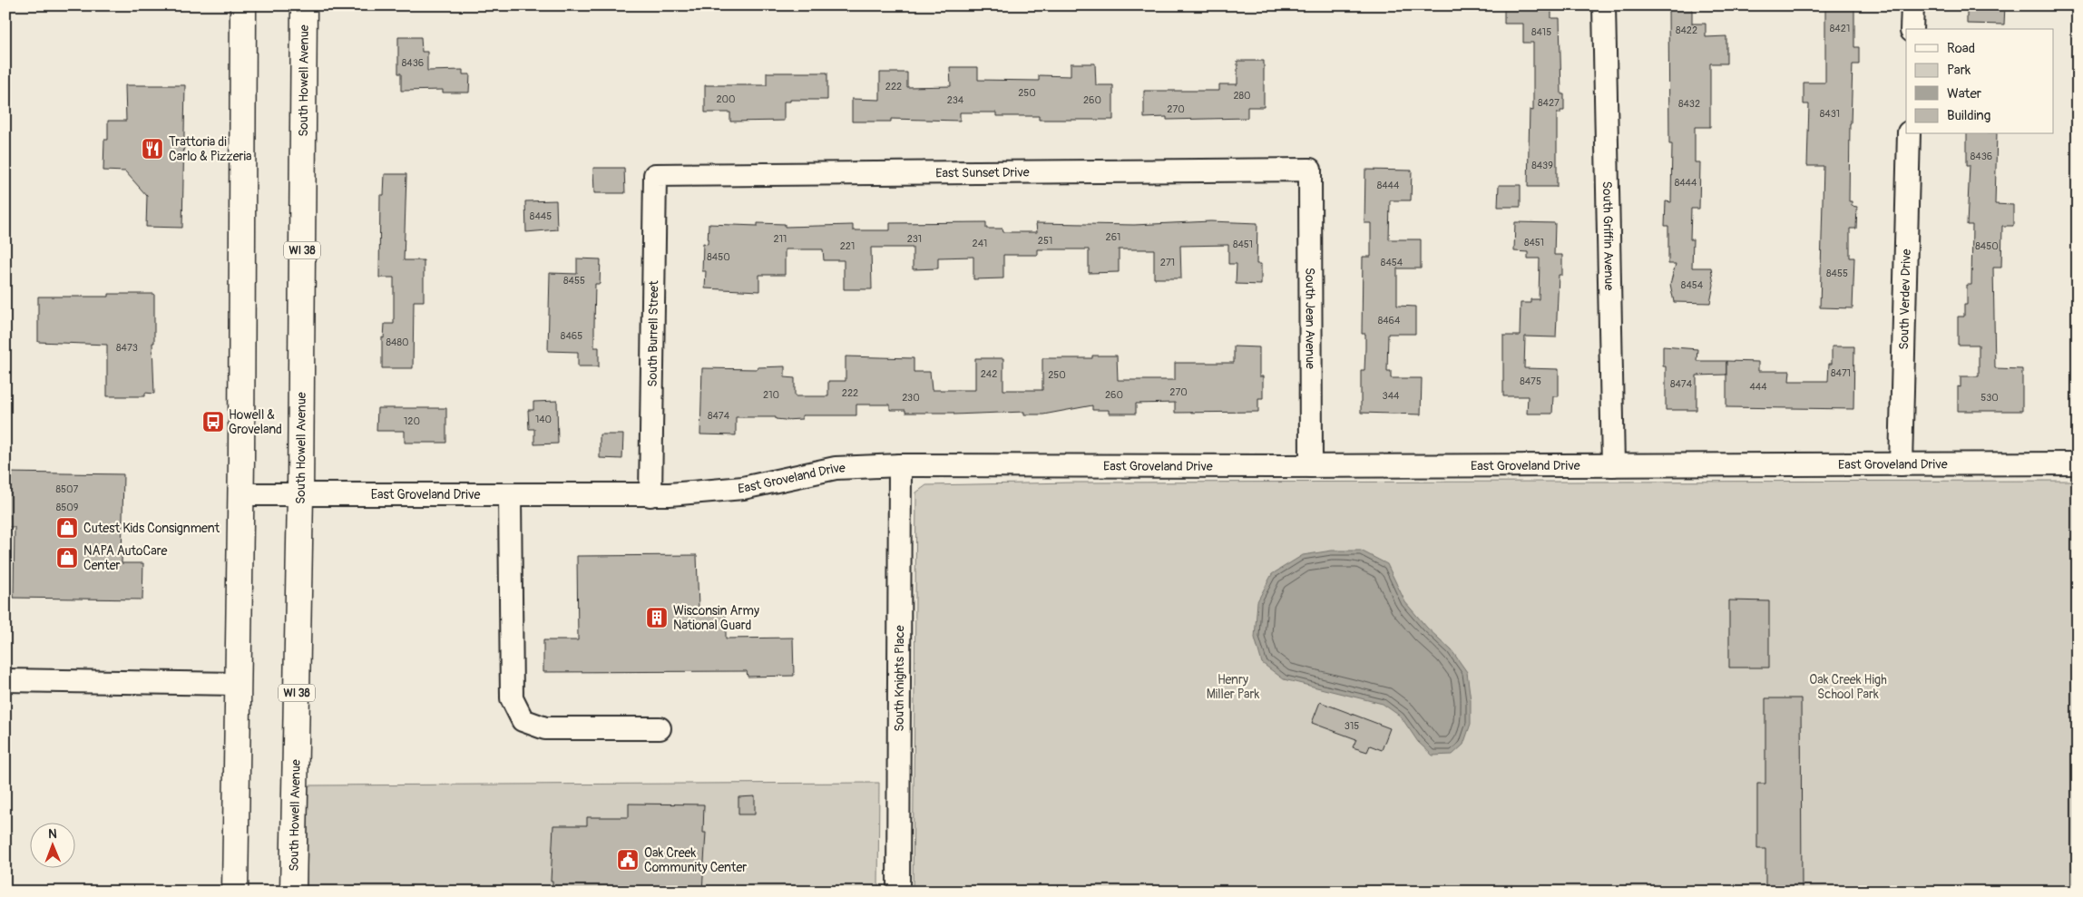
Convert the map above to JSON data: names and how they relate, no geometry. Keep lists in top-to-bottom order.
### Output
{
  "streets": {
    "main road": ["South Howell Avenue", "WI 38"],
    "street": [
      "East Sunset Drive",
      "South Griffin Avenue",
      "South Verdev Drive",
      "South Jean Avenue",
      "South Burrell Street",
      "East Groveland Drive",
      "South Knights Place"
    ]
  },
  "crossings": [
    ["South Howell Avenue", "East Groveland Drive"],
    ["East Sunset Drive", "South Jean Avenue"],
    ["East Sunset Drive", "South Burrell Street"],
    ["South Griffin Avenue", "East Groveland Drive"],
    ["South Verdev Drive", "East Groveland Drive"],
    ["South Jean Avenue", "East Groveland Drive"],
    ["South Burrell Street", "East Groveland Drive"],
    ["East Groveland Drive", "South Knights Place"]
  ],
  "parks": ["Henry Miller Park", "Oak Creek High School Park"],
  "places": {
    "restaurant": ["Trattoria di Carlo & Pizzeria"],
    "bus stop": ["Howell & Groveland"],
    "shop": ["Cutest Kids Consignment", "NAPA AutoCare Center"],
    "building": ["Wisconsin Army National Guard"],
    "public building": ["Oak Creek Community Center"]
  },
  "house_numbers": [
    "8421",
    "8422",
    "8415",
    "8436",
    "222",
    "250",
    "280",
    "200",
    "234",
    "260",
    "8427",
    "8432",
    "270",
    "8431",
    "8436",
    "8439",
    "8444",
    "8444",
    "8445",
    "261",
    "211",
    "231",
    "251",
    "8451",
    "241",
    "8451",
    "221",
    "8450",
    "8450",
    "271",
    "8454",
    "8455",
    "8455",
    "8454",
    "8464",
    "8465",
    "8480",
    "8473",
    "8471",
    "242",
    "250",
    "8475",
    "8474",
    "444",
    "270",
    "222",
    "210",
    "260",
    "344",
    "230",
    "530",
    "8474",
    "140",
    "120",
    "8507",
    "8509",
    "315"
  ],
  "legend": [
    "Road",
    "Park",
    "Water",
    "Building"
  ],
  "north": "top"
}
